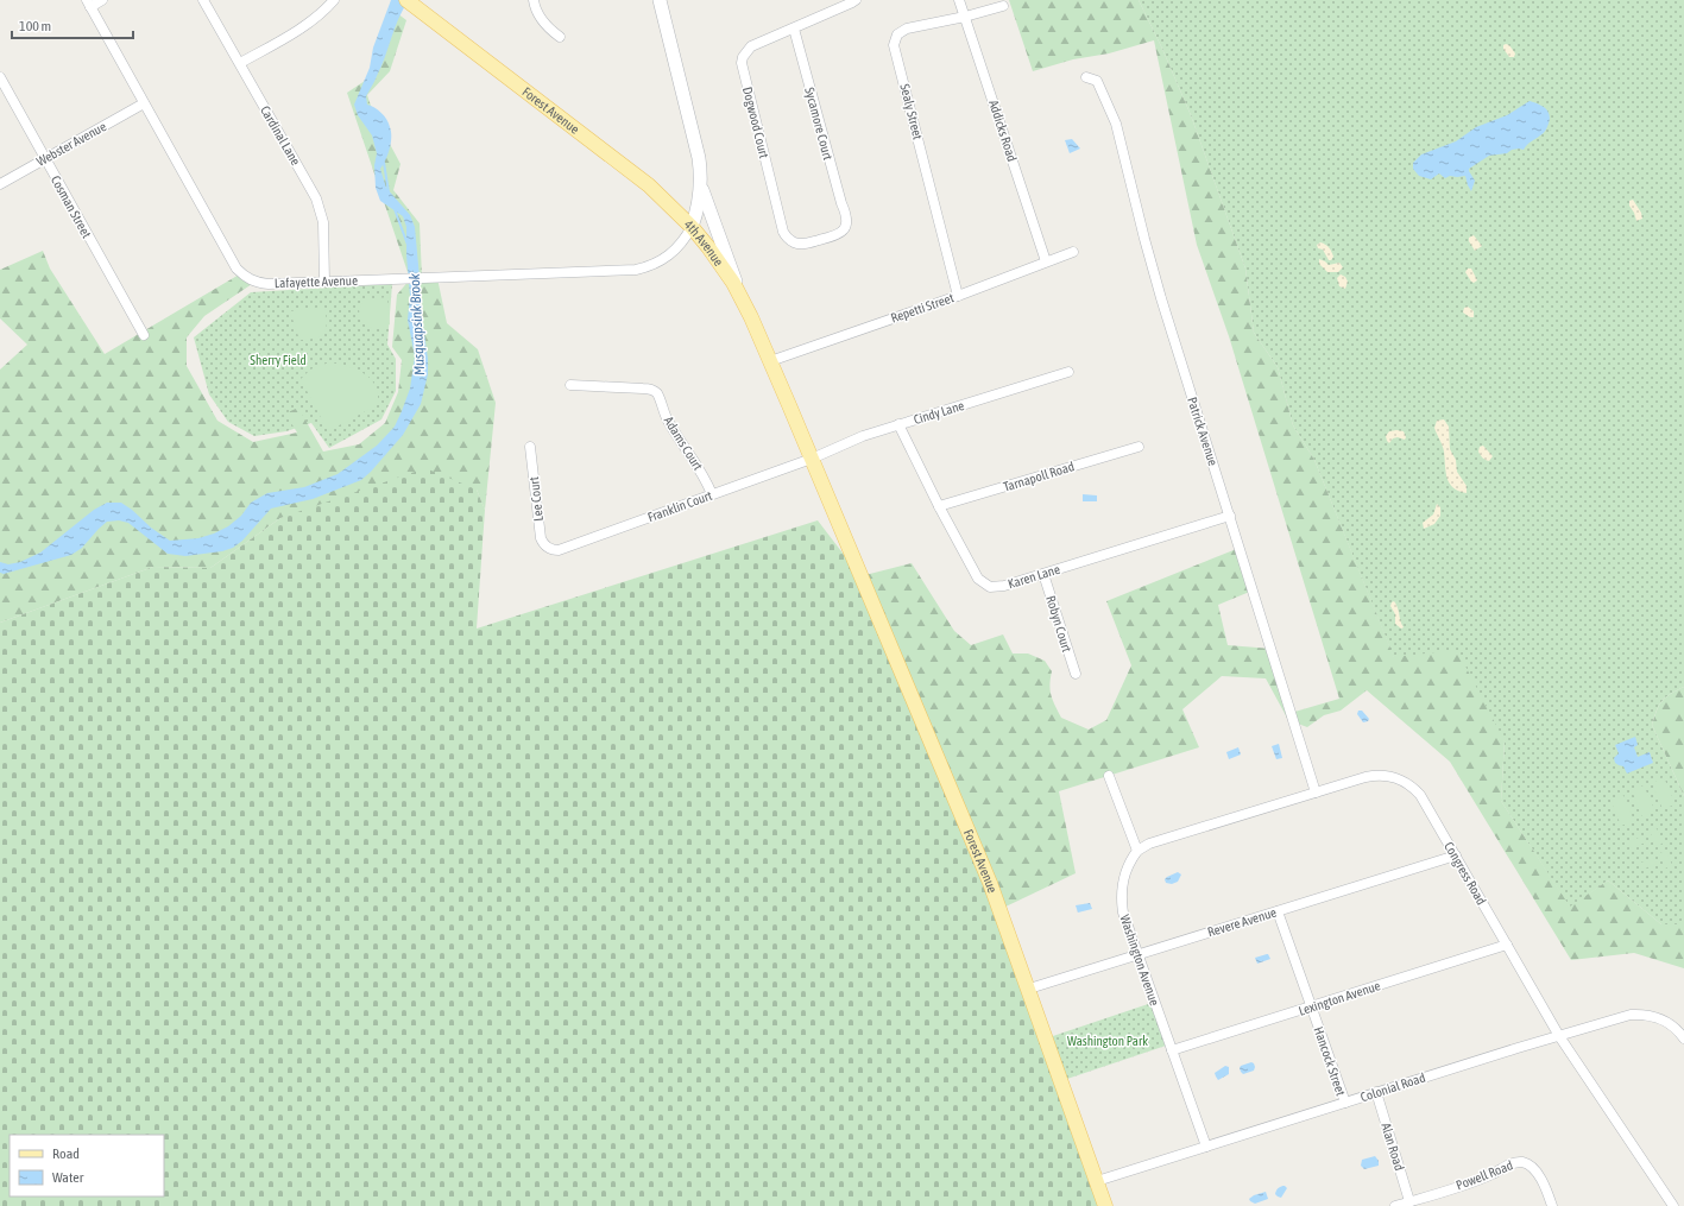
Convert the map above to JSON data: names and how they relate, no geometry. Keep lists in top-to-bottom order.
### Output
{
  "streets": {
    "main road": ["Forest Avenue", "4th Avenue"],
    "street": [
      "Sealy Street",
      "Dogwood Court",
      "Sycamore Court",
      "Addicks Road",
      "Cardinal Lane",
      "Webster Avenue",
      "Cosman Street",
      "Lafayette Avenue",
      "Repetti Street",
      "Cindy Lane",
      "Patrick Avenue",
      "Adams Court",
      "Tarnapoll Road",
      "Lee Court",
      "Franklin Court",
      "Karen Lane",
      "Robyn Court",
      "Congress Road",
      "Revere Avenue",
      "Washington Avenue",
      "Lexington Avenue",
      "Hancock Street",
      "Colonial Road",
      "Alan Road",
      "Powell Road"
    ]
  },
  "crossings": [
    ["Forest Avenue", "4th Avenue"],
    ["Forest Avenue", "Lafayette Avenue"],
    ["Forest Avenue", "Cindy Lane"],
    ["Forest Avenue", "Franklin Court"],
    ["Forest Avenue", "Revere Avenue"],
    ["Forest Avenue", "Colonial Road"],
    ["Sealy Street", "Addicks Road"],
    ["Sealy Street", "Repetti Street"],
    ["Dogwood Court", "Sycamore Court"],
    ["Addicks Road", "Repetti Street"],
    ["Cardinal Lane", "Lafayette Avenue"],
    ["Webster Avenue", "Cosman Street"],
    ["Webster Avenue", "Lafayette Avenue"],
    ["4th Avenue", "Lafayette Avenue"],
    ["4th Avenue", "Repetti Street"],
    ["4th Avenue", "Cindy Lane"],
    ["4th Avenue", "Franklin Court"],
    ["Cindy Lane", "Franklin Court"],
    ["Cindy Lane", "Karen Lane"],
    ["Patrick Avenue", "Karen Lane"],
    ["Patrick Avenue", "Congress Road"],
    ["Adams Court", "Franklin Court"],
    ["Tarnapoll Road", "Karen Lane"],
    ["Lee Court", "Franklin Court"],
    ["Karen Lane", "Robyn Court"],
    ["Congress Road", "Revere Avenue"],
    ["Congress Road", "Washington Avenue"],
    ["Congress Road", "Lexington Avenue"],
    ["Congress Road", "Colonial Road"],
    ["Revere Avenue", "Washington Avenue"],
    ["Revere Avenue", "Hancock Street"],
    ["Washington Avenue", "Lexington Avenue"],
    ["Washington Avenue", "Colonial Road"],
    ["Lexington Avenue", "Hancock Street"],
    ["Hancock Street", "Colonial Road"],
    ["Colonial Road", "Alan Road"],
    ["Alan Road", "Powell Road"]
  ],
  "water": ["Musquapsink Brook"],
  "parks": ["Sherry Field", "Washington Park"],
  "legend": ["Road", "Water"],
  "scale_bar": "100 m"
}
